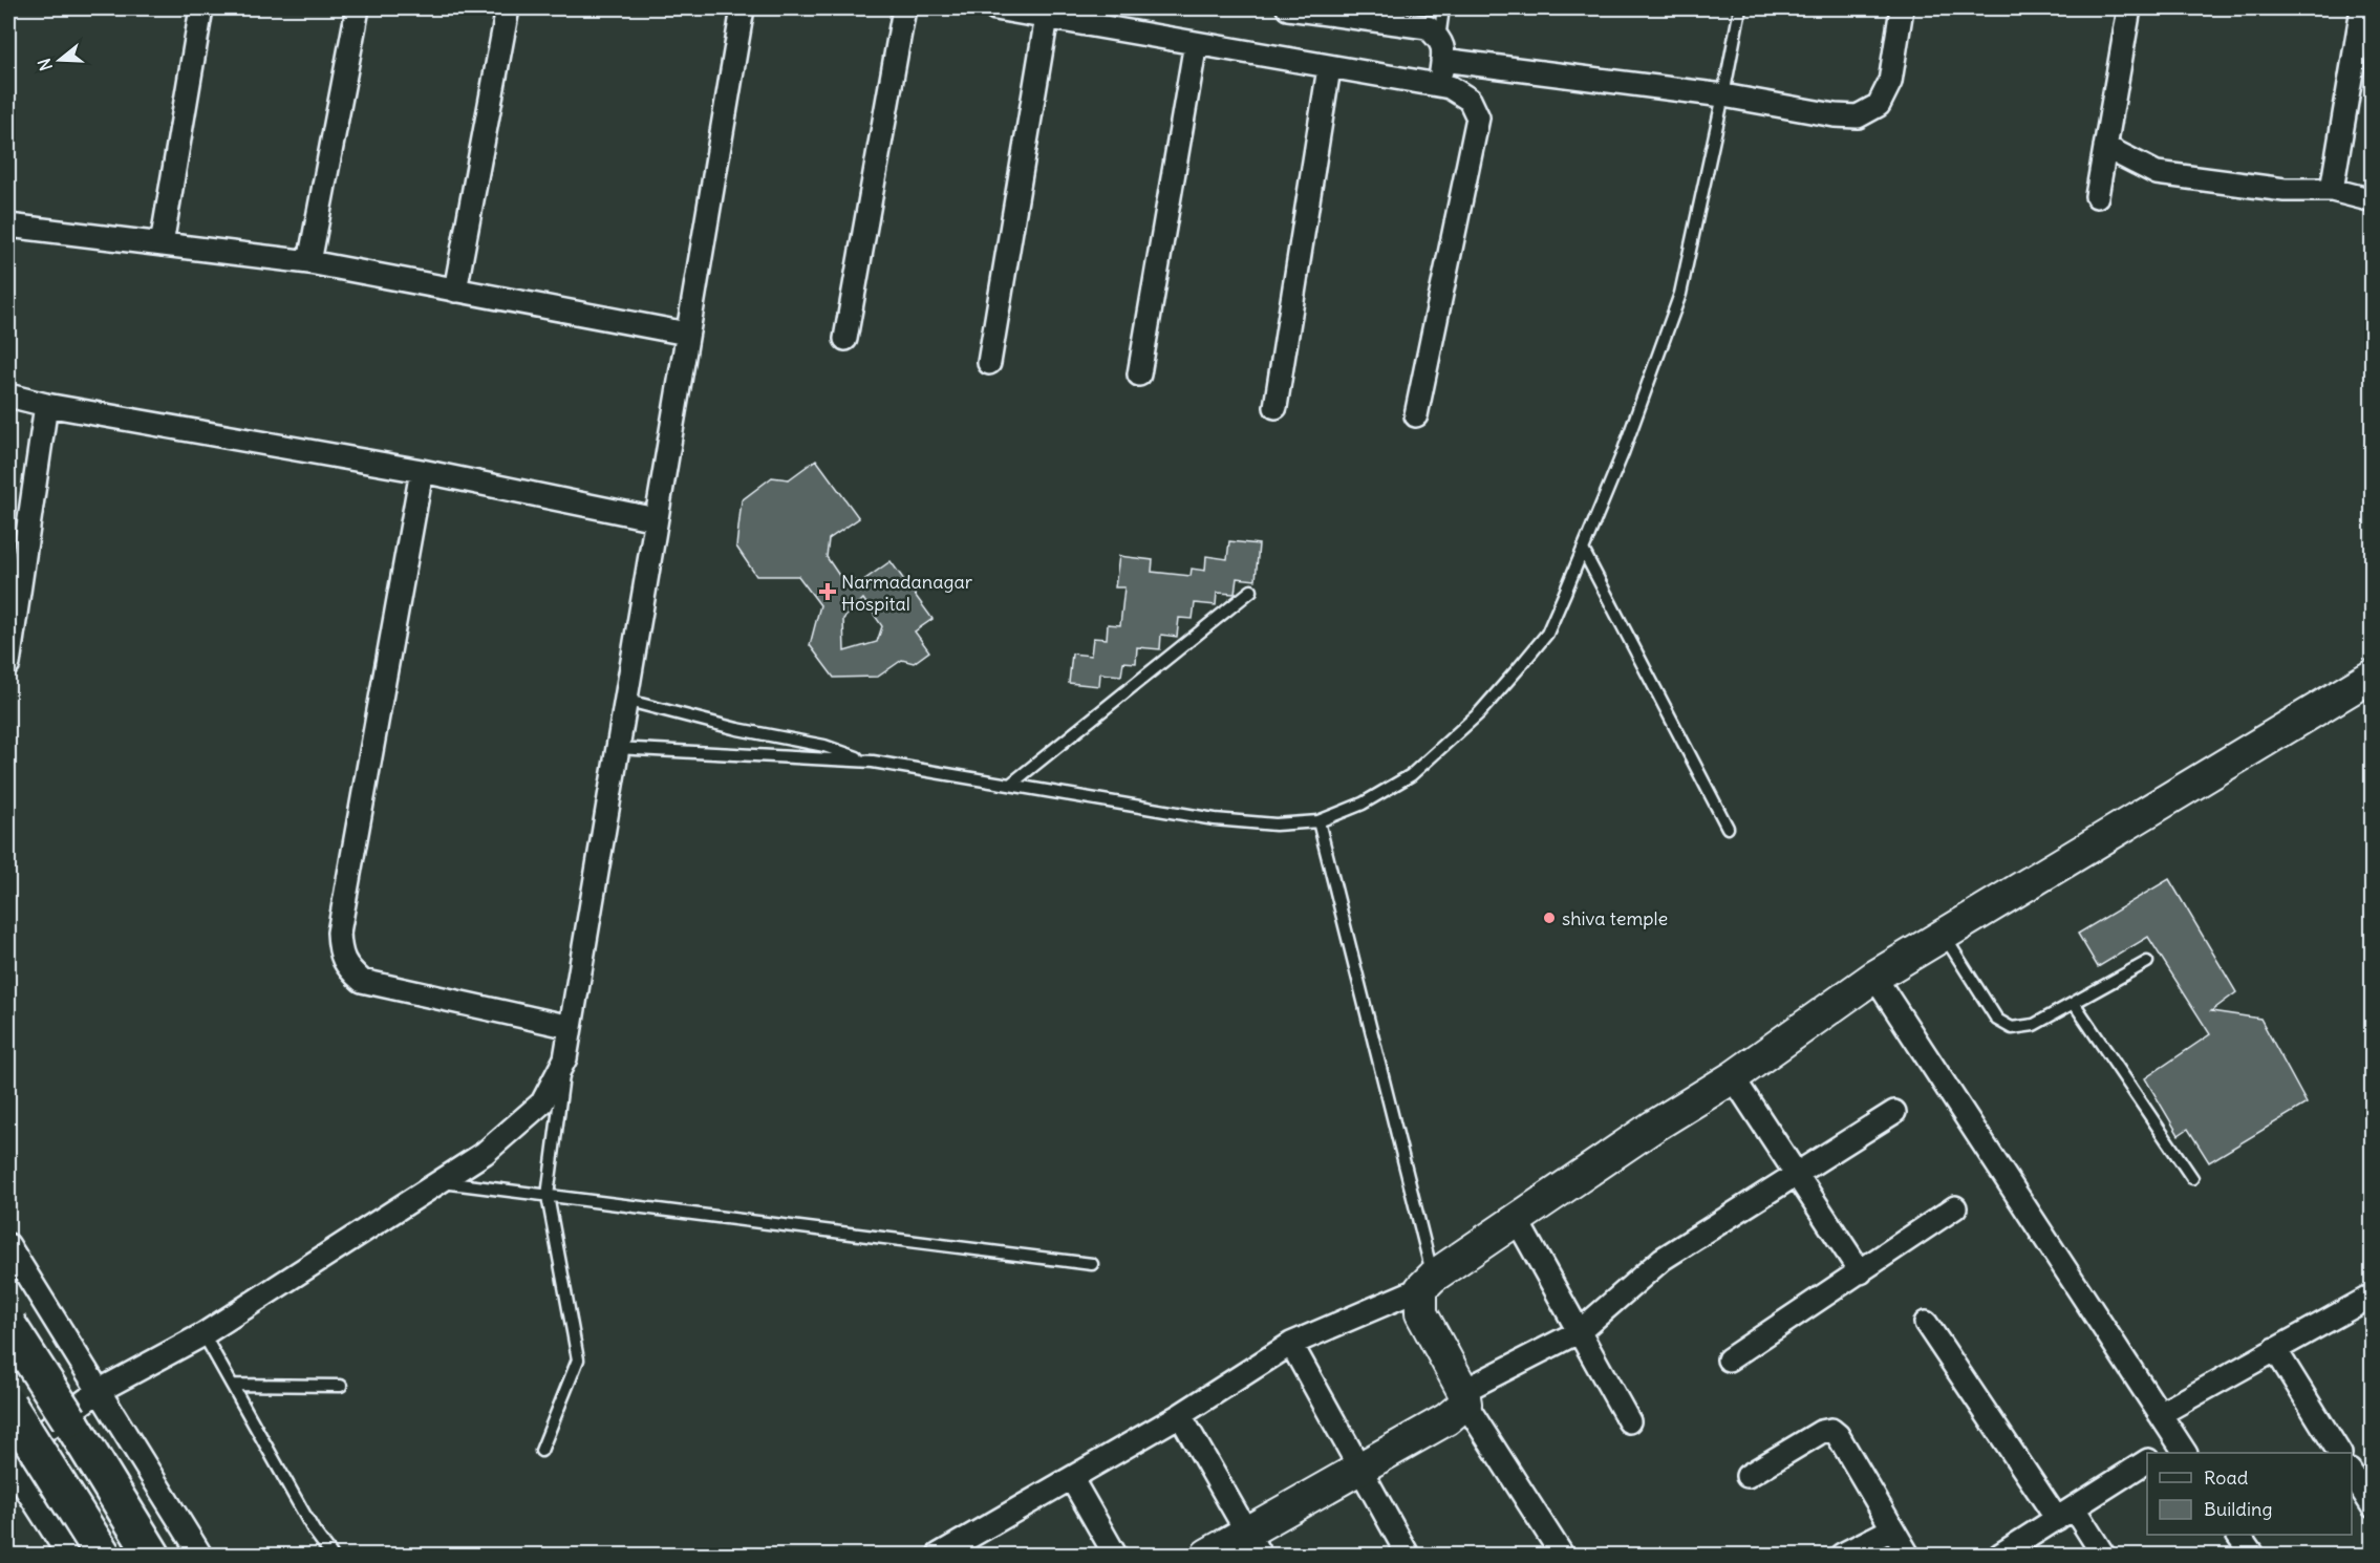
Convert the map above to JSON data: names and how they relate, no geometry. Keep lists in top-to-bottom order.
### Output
{
  "places": {
    "health": ["Narmadanagar Hospital"],
    "other": ["shiva temple"]
  },
  "legend": ["Road", "Building"],
  "north": "left"
}
